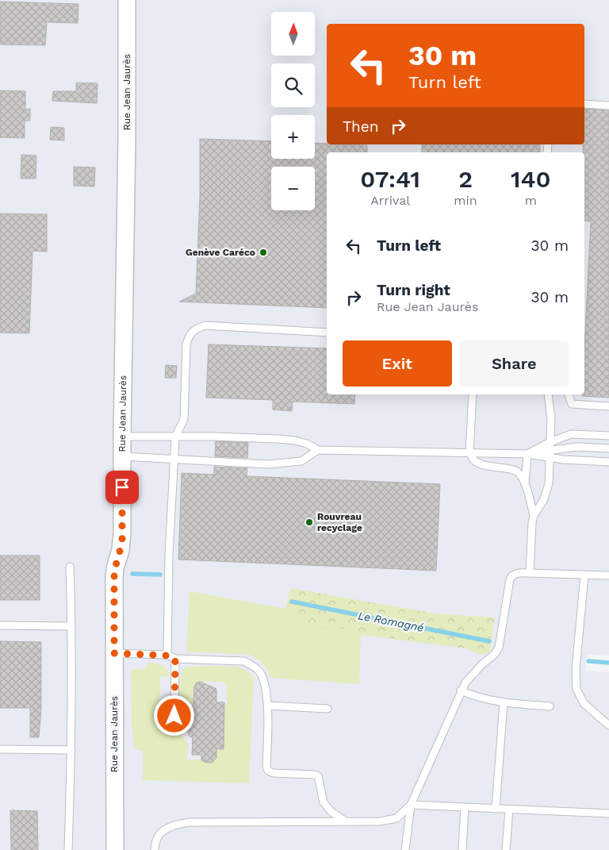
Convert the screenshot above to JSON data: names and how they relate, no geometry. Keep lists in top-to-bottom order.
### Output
{
  "streets": {
    "street": ["Rue Jean Jaurès"]
  },
  "water": ["Le Romagné"],
  "places": ["Genève Caréco", "Rouvreau recyclage"],
  "north": "top",
  "page": {
    "map_buttons": ["+", "−"],
    "turn": ["30 m", "Turn left"],
    "then": "Then",
    "eta": [
      "07:41",
      "Arrival",
      "2",
      "min",
      "140",
      "m"
    ],
    "list": [
      {
        "name": "Turn left",
        "value": "30 m"
      },
      {
        "name": "Turn right",
        "note": "Rue Jean Jaurès",
        "value": "30 m"
      }
    ],
    "buttons": ["Exit", "Share"]
  }
}
